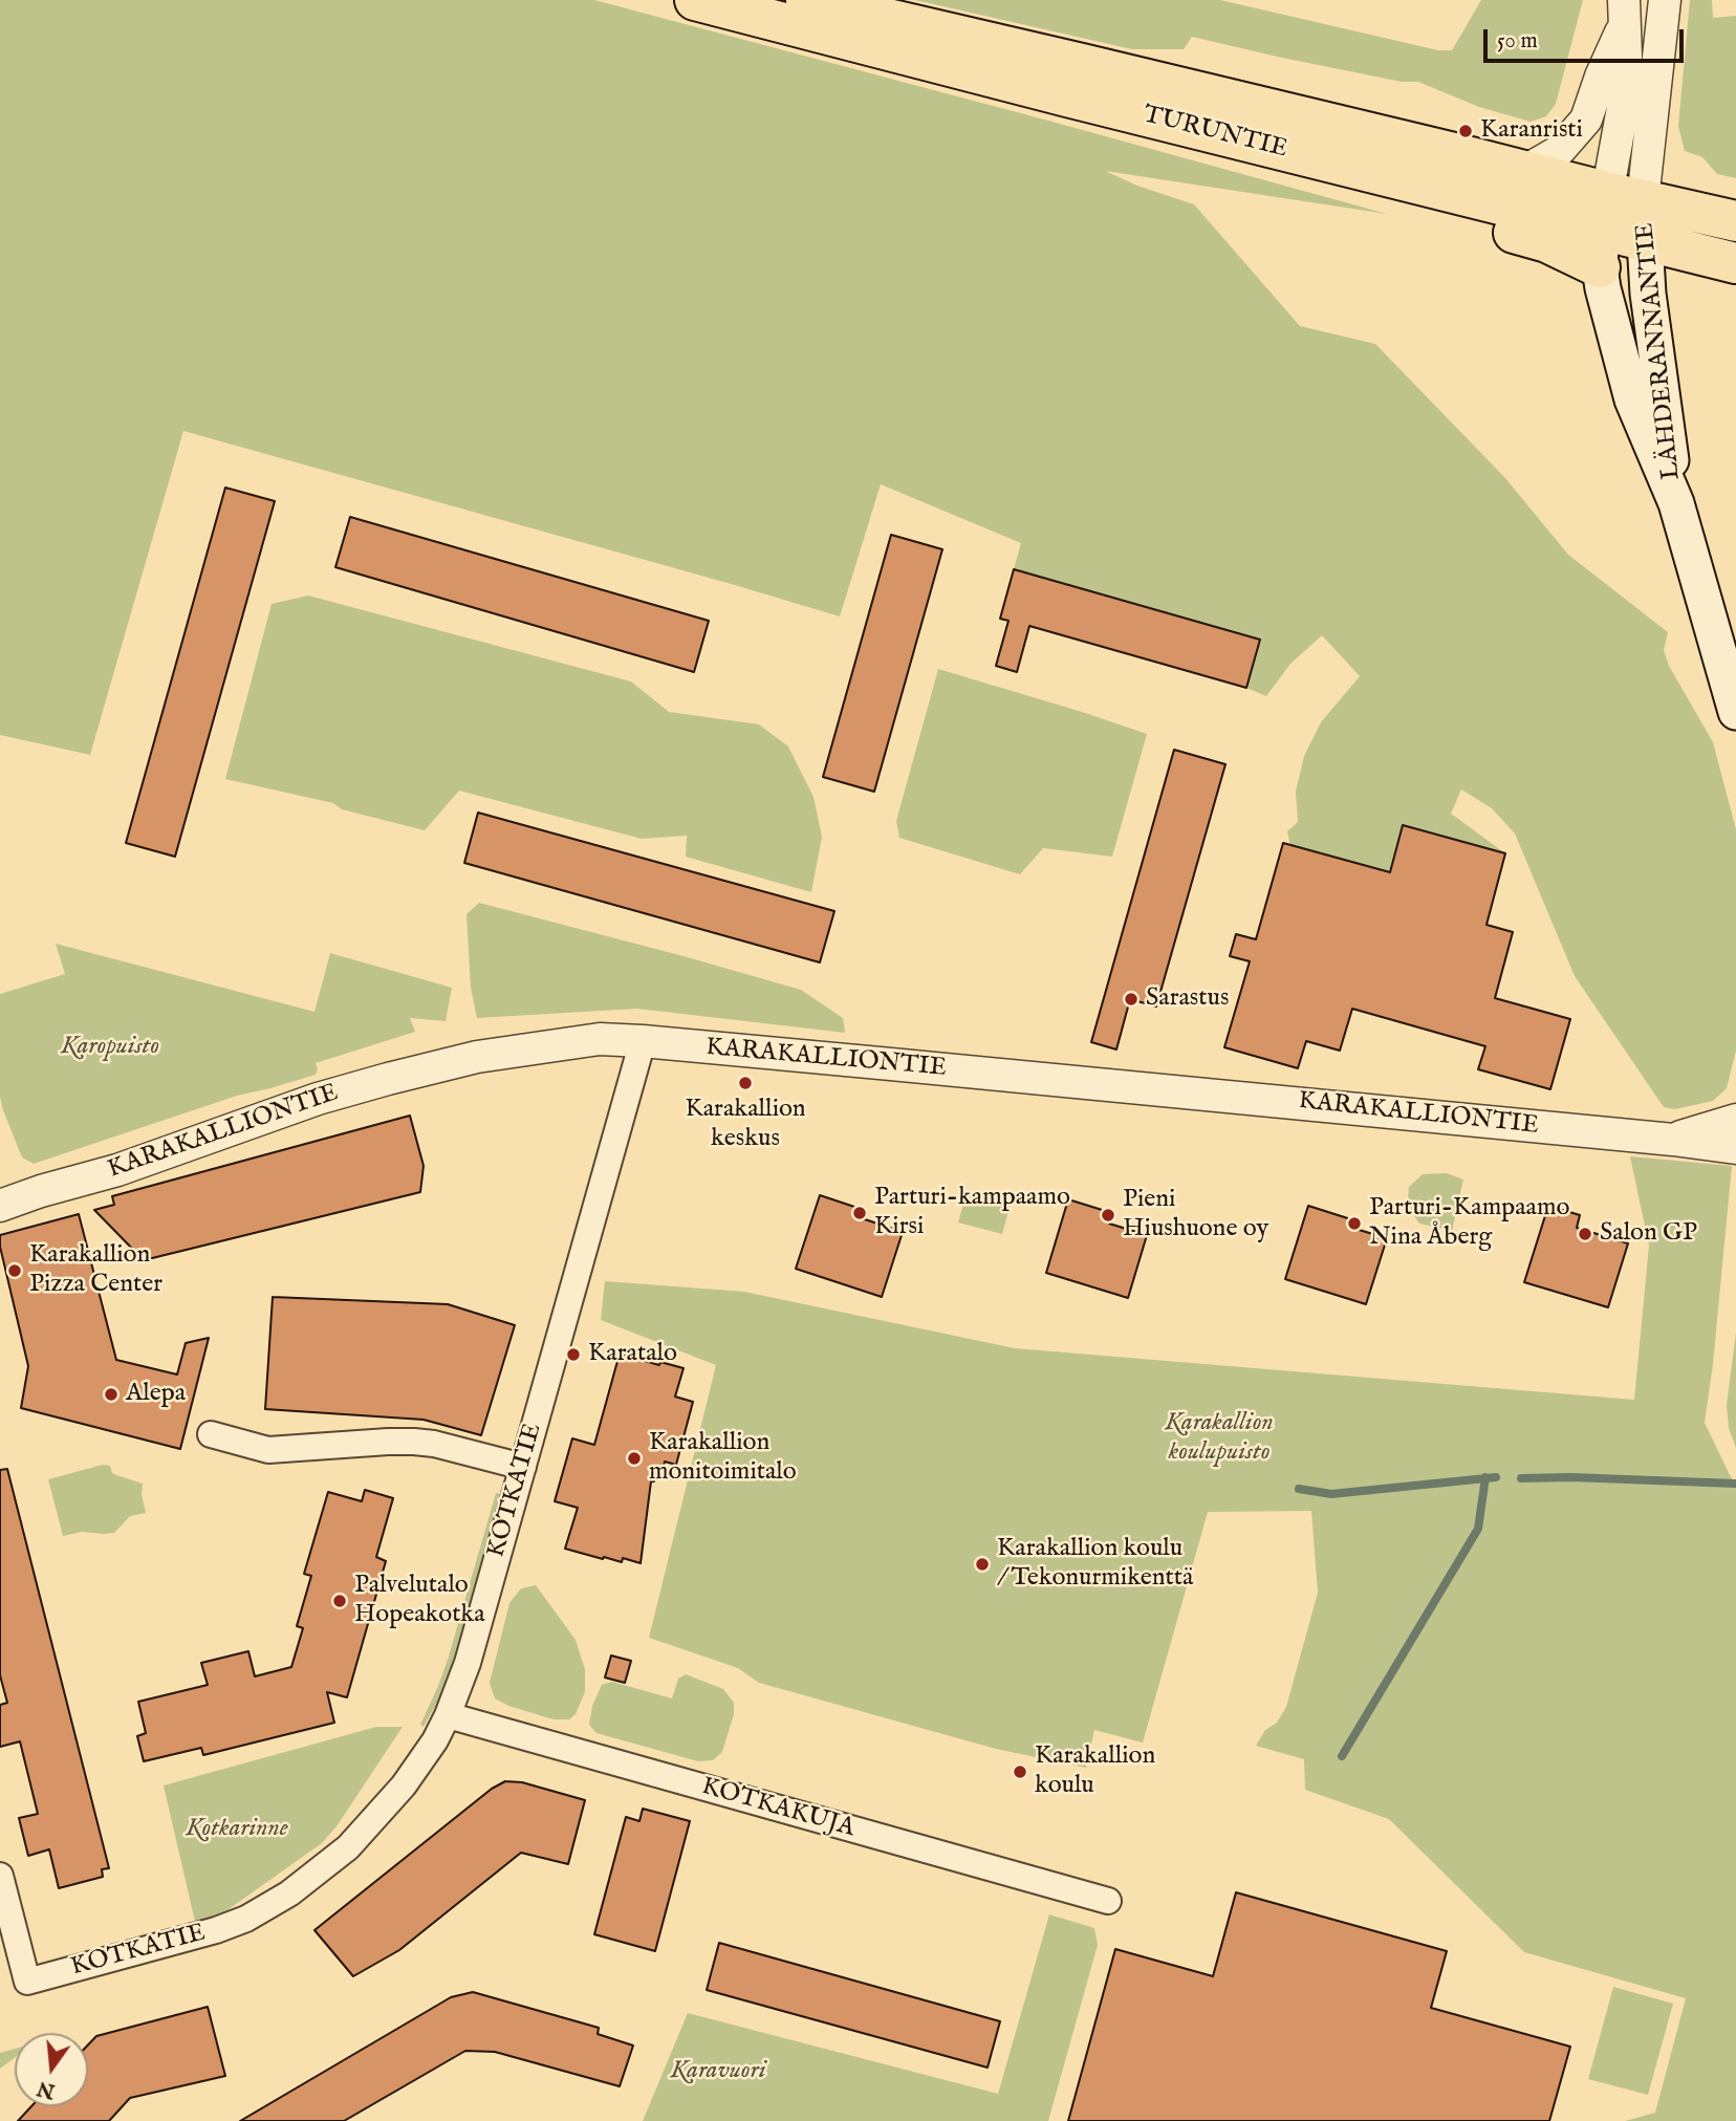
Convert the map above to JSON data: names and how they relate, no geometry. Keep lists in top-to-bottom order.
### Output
{
  "streets": {
    "main road": ["TURUNTIE", "LÄHDERANNANTIE"],
    "street": ["KARAKALLIONTIE", "KOTKATIE", "KOTKAKUJA"]
  },
  "crossings": [
    ["TURUNTIE", "LÄHDERANNANTIE"],
    ["KARAKALLIONTIE", "KOTKATIE"],
    ["KOTKATIE", "KOTKAKUJA"]
  ],
  "parks": [
    "Karopuisto",
    "Karakallion koulupuisto",
    "Kotkarinne",
    "Karavuori"
  ],
  "places": [
    "Karanristi",
    "Sarastus",
    "Karakallion keskus",
    "Parturi-kampaamo Kirsi",
    "Pieni Hiushuone oy",
    "Parturi-Kampaamo Nina Åberg",
    "Salon GP",
    "Karakallion Pizza Center",
    "Karatalo",
    "Alepa",
    "Karakallion monitoimitalo",
    "Karakallion koulu / Tekonurmikenttä",
    "Palvelutalo Hopeakotka",
    "Karakallion koulu"
  ],
  "scale_bar": "50 m",
  "north": "bottom"
}
